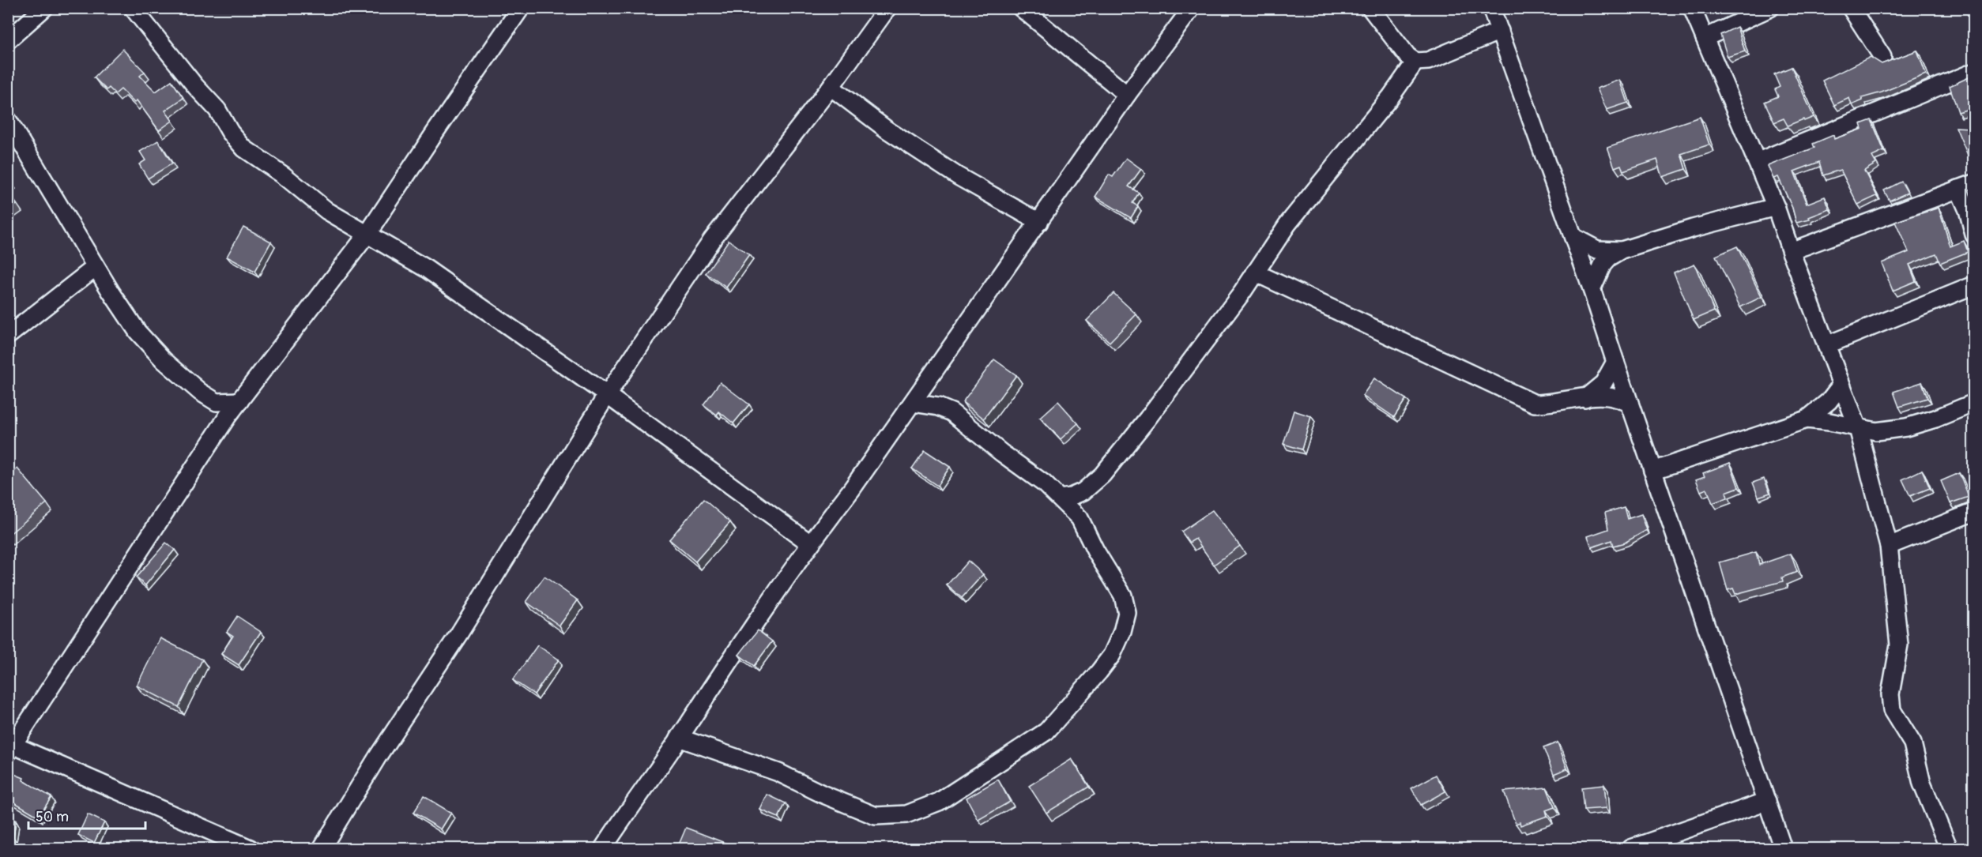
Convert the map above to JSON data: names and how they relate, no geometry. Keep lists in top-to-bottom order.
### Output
{
  "scale_bar": "50 m"
}
